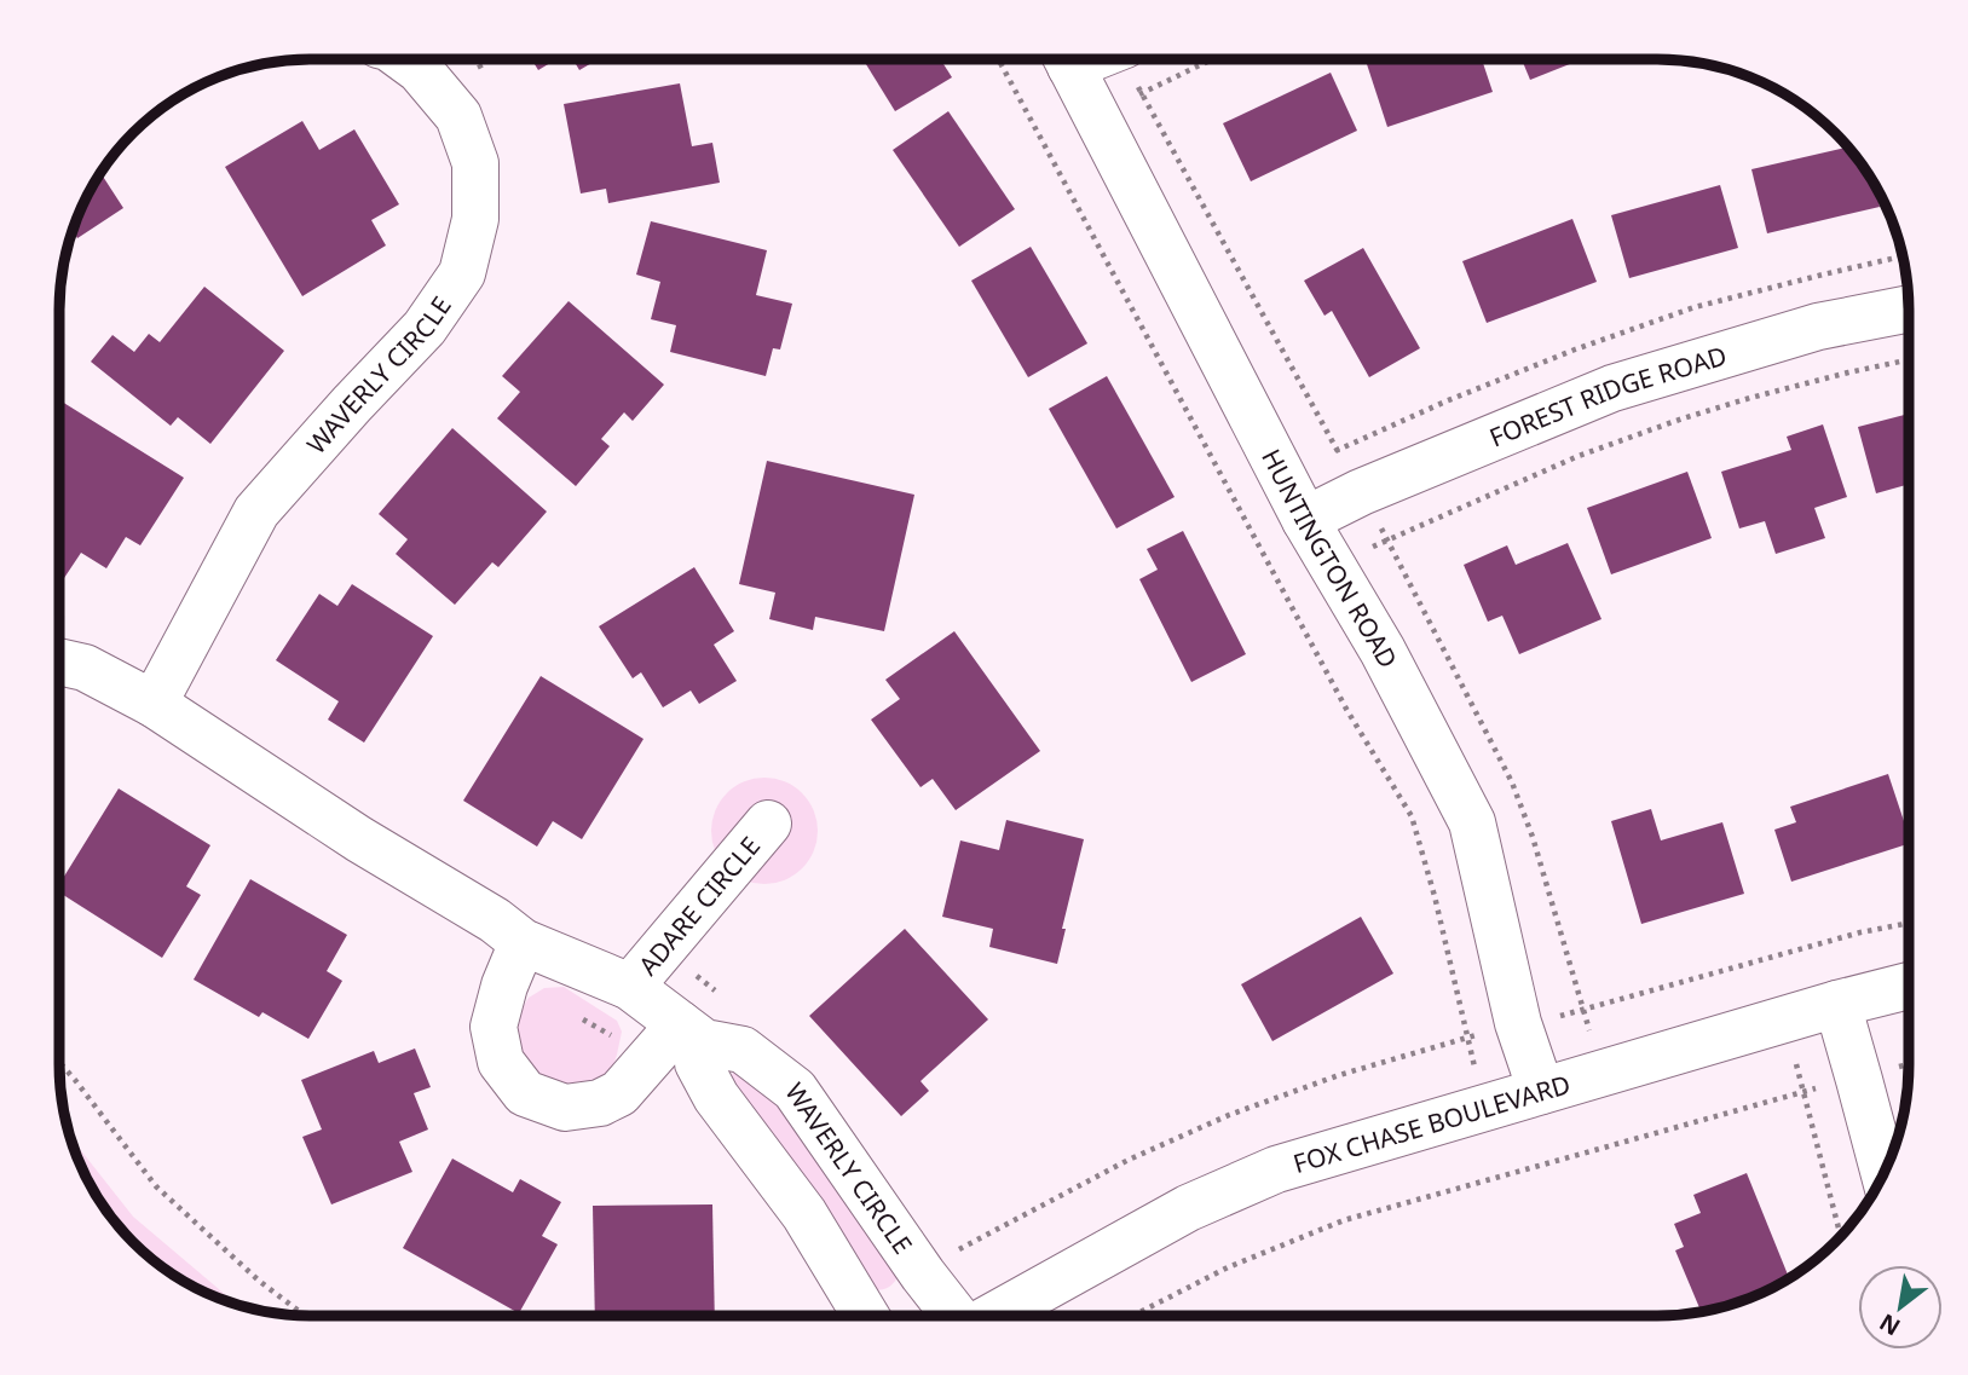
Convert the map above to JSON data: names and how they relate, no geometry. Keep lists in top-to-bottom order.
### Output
{
  "streets": {
    "street": [
      "WAVERLY CIRCLE",
      "FOREST RIDGE ROAD",
      "HUNTINGTON ROAD",
      "ADARE CIRCLE",
      "FOX CHASE BOULEVARD"
    ]
  },
  "crossings": [
    ["WAVERLY CIRCLE", "ADARE CIRCLE"],
    ["FOREST RIDGE ROAD", "HUNTINGTON ROAD"],
    ["HUNTINGTON ROAD", "FOX CHASE BOULEVARD"]
  ],
  "north": "bottom left"
}
